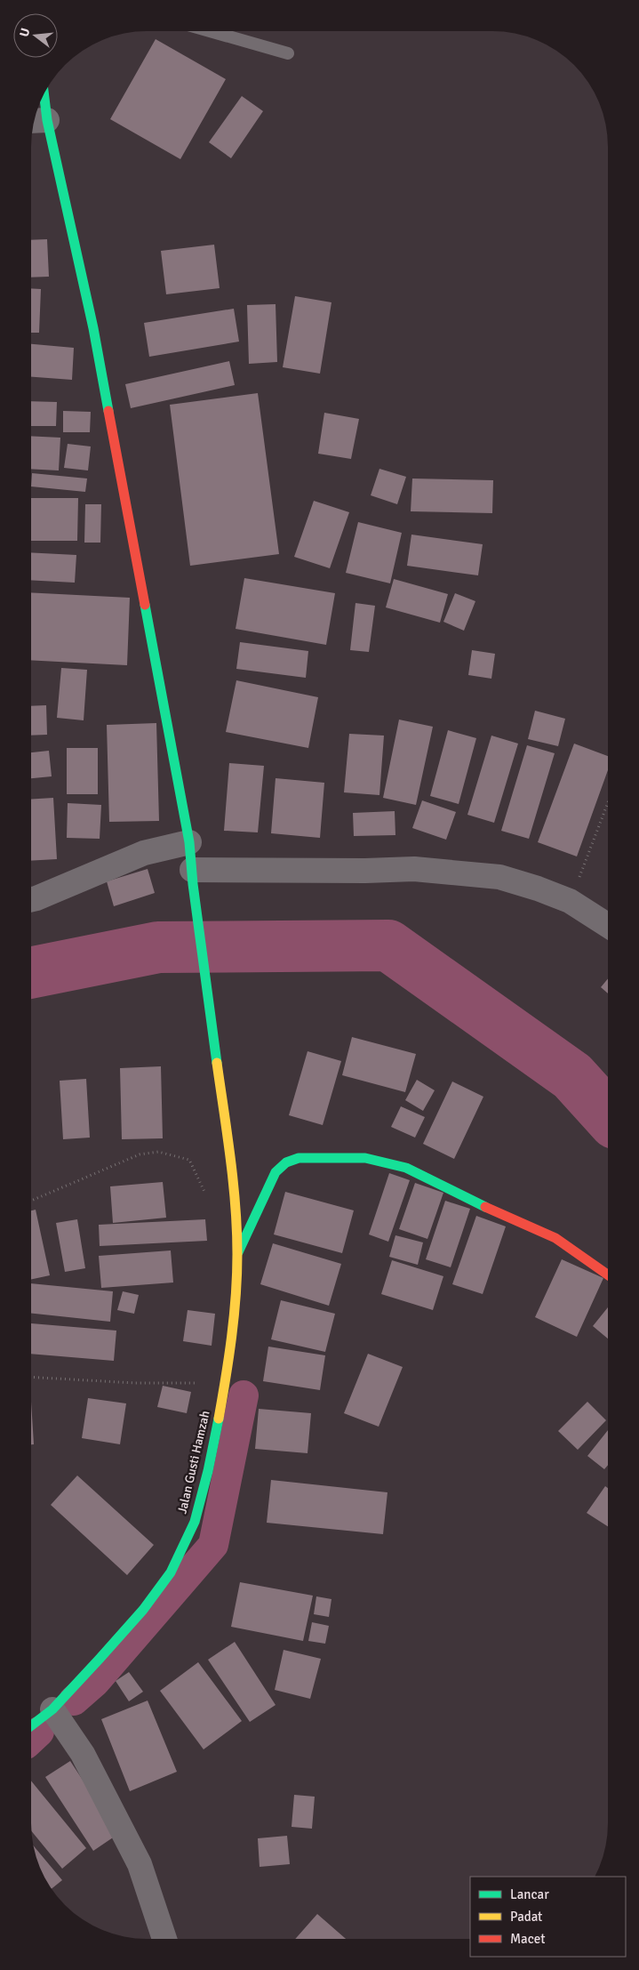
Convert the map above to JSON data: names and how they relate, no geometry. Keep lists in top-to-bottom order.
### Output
{
  "streets": {
    "street": ["Jalan Gusti Hamzah"]
  },
  "legend": ["Lancar", "Padat", "Macet"],
  "north": "left"
}
